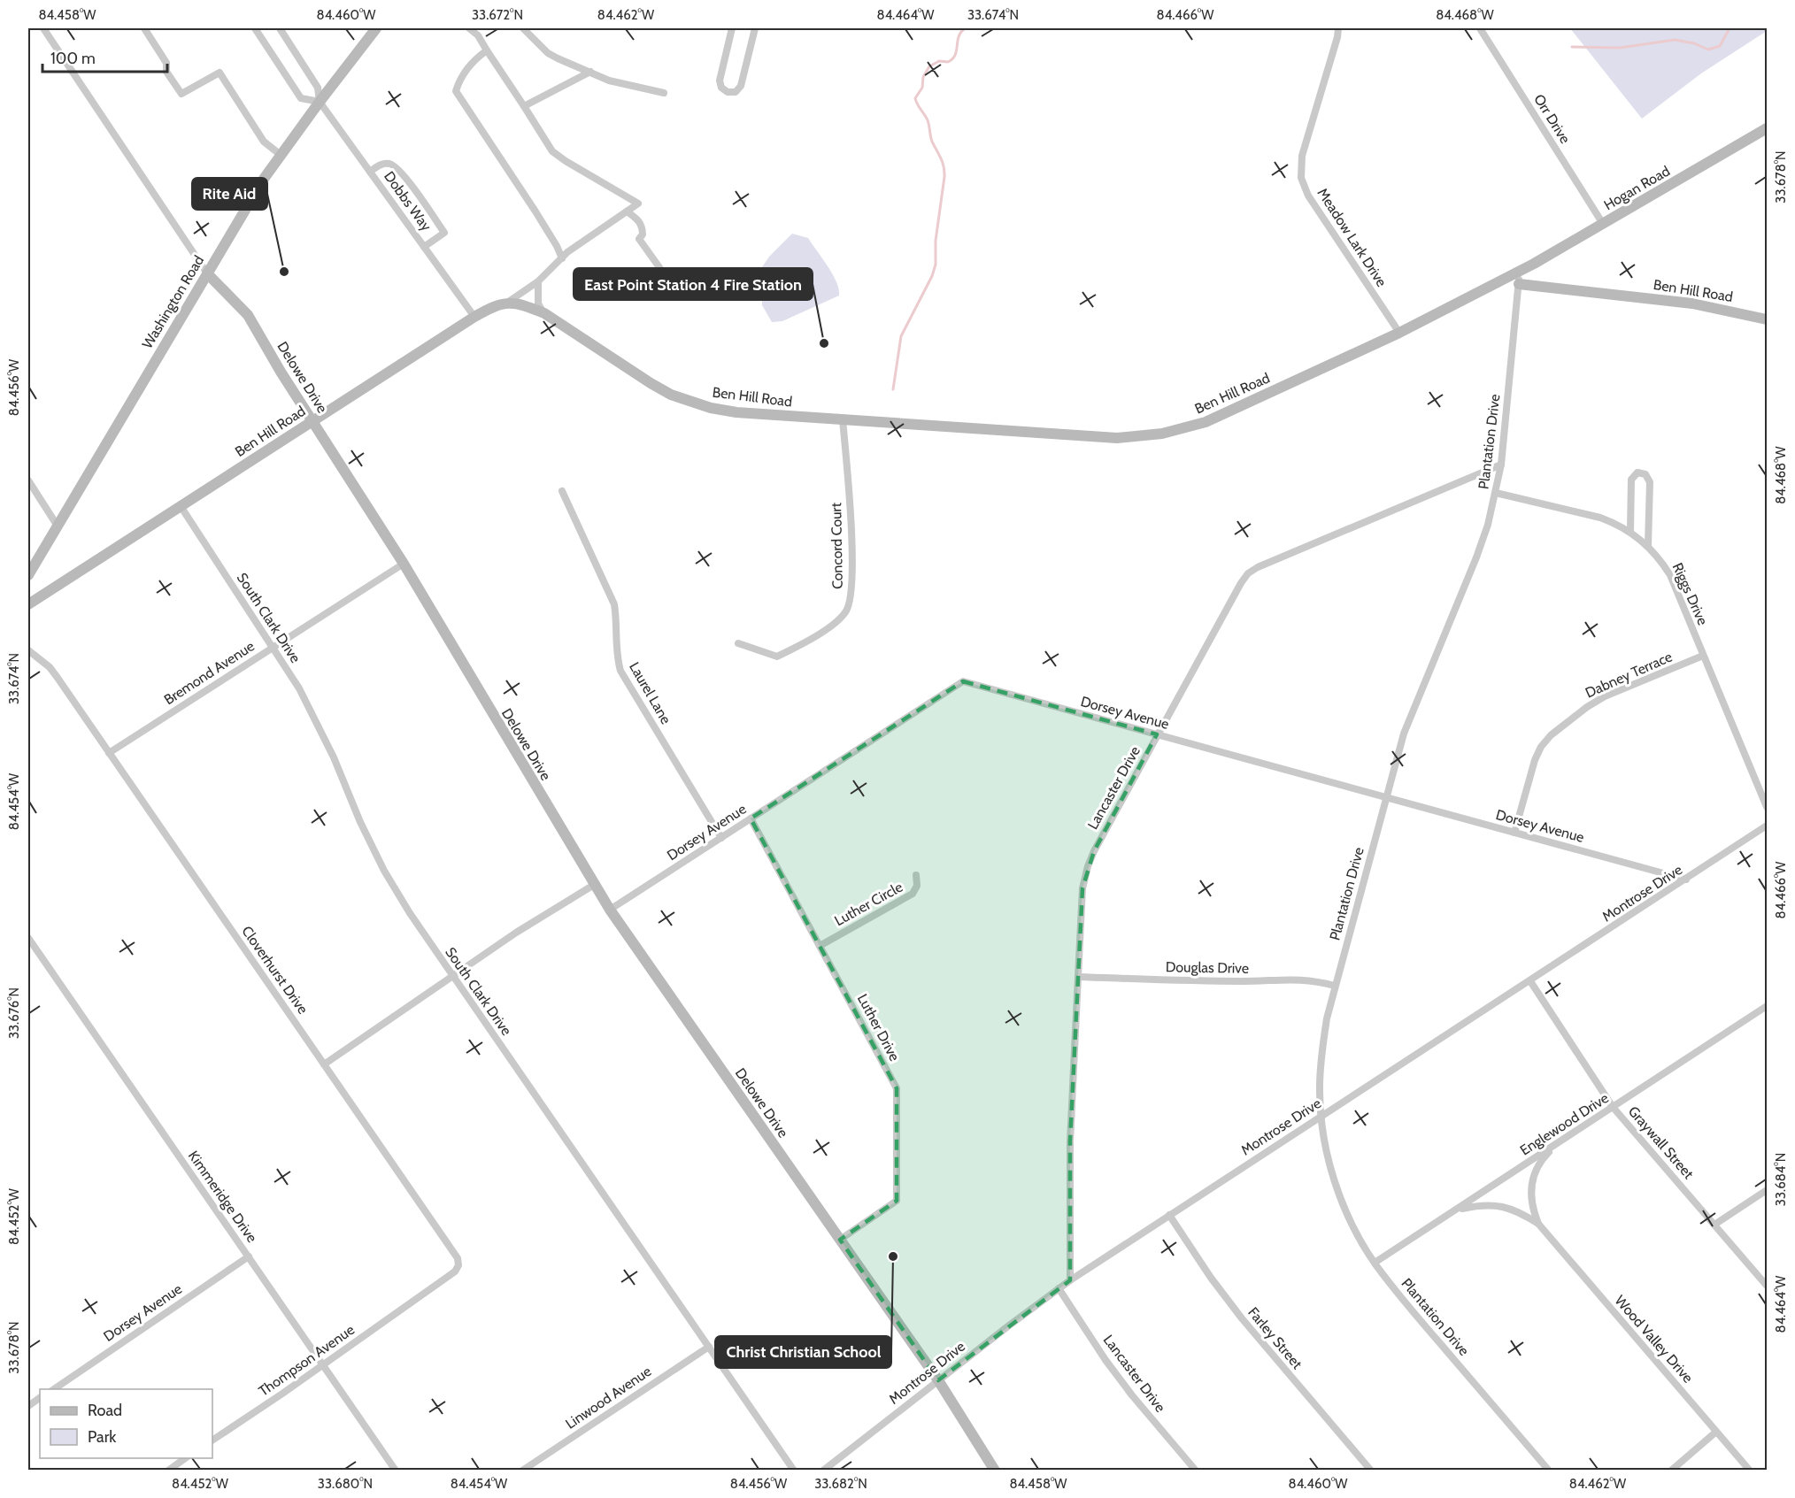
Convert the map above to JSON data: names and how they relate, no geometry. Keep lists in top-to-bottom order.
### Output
{
  "streets": {
    "street": [
      "Orr Drive",
      "Hogan Road",
      "Dobbs Way",
      "Meadow Lark Drive",
      "Ben Hill Road",
      "Washington Road",
      "Delowe Drive",
      "Plantation Drive",
      "Concord Court",
      "Riggs Drive",
      "South Clark Drive",
      "Bremond Avenue",
      "Dabney Terrace",
      "Laurel Lane",
      "Dorsey Avenue",
      "Lancaster Drive",
      "Montrose Drive",
      "Luther Circle",
      "Douglas Drive",
      "Cloverhurst Drive",
      "Luther Drive",
      "Englewood Drive",
      "Graywall Street",
      "Kimmeridge Drive",
      "Farley Street",
      "Wood Valley Drive",
      "Thompson Avenue",
      "Linwood Avenue"
    ]
  },
  "crossings": [
    ["Orr Drive", "Hogan Road"],
    ["Hogan Road", "Ben Hill Road"],
    ["Hogan Road", "Plantation Drive"],
    ["Dobbs Way", "Ben Hill Road"],
    ["Dobbs Way", "Washington Road"],
    ["Meadow Lark Drive", "Ben Hill Road"],
    ["Ben Hill Road", "Delowe Drive"],
    ["Ben Hill Road", "Plantation Drive"],
    ["Ben Hill Road", "Concord Court"],
    ["Ben Hill Road", "South Clark Drive"],
    ["Washington Road", "Delowe Drive"],
    ["Delowe Drive", "Bremond Avenue"],
    ["Delowe Drive", "Dorsey Avenue"],
    ["Delowe Drive", "Montrose Drive"],
    ["Delowe Drive", "Luther Drive"],
    ["Plantation Drive", "Riggs Drive"],
    ["Plantation Drive", "Dorsey Avenue"],
    ["Plantation Drive", "Lancaster Drive"],
    ["Plantation Drive", "Montrose Drive"],
    ["Plantation Drive", "Douglas Drive"],
    ["Plantation Drive", "Englewood Drive"],
    ["Riggs Drive", "Dabney Terrace"],
    ["South Clark Drive", "Bremond Avenue"],
    ["South Clark Drive", "Linwood Avenue"],
    ["Bremond Avenue", "Cloverhurst Drive"],
    ["Dabney Terrace", "Dorsey Avenue"],
    ["Laurel Lane", "Dorsey Avenue"],
    ["Dorsey Avenue", "Lancaster Drive"],
    ["Dorsey Avenue", "Montrose Drive"],
    ["Dorsey Avenue", "Luther Drive"],
    ["Dorsey Avenue", "Kimmeridge Drive"],
    ["Lancaster Drive", "Montrose Drive"],
    ["Lancaster Drive", "Douglas Drive"],
    ["Montrose Drive", "Graywall Street"],
    ["Montrose Drive", "Farley Street"],
    ["Luther Circle", "Luther Drive"],
    ["Cloverhurst Drive", "Thompson Avenue"],
    ["Englewood Drive", "Graywall Street"],
    ["Englewood Drive", "Wood Valley Drive"],
    ["Kimmeridge Drive", "Thompson Avenue"]
  ],
  "places": ["Rite Aid", "East Point Station 4 Fire Station", "Christ Christian School"],
  "legend": ["Road", "Park"],
  "scale_bar": "100 m",
  "coordinates": [
    "84.458°W",
    "84.460°W",
    "33.672°N",
    "84.462°W",
    "84.464°W",
    "33.674°N",
    "84.466°W",
    "84.468°W",
    "33.678°N",
    "84.456°W",
    "84.454°W",
    "33.676°N",
    "33.684°N",
    "84.452°W",
    "33.680°N",
    "33.682°N"
  ]
}
